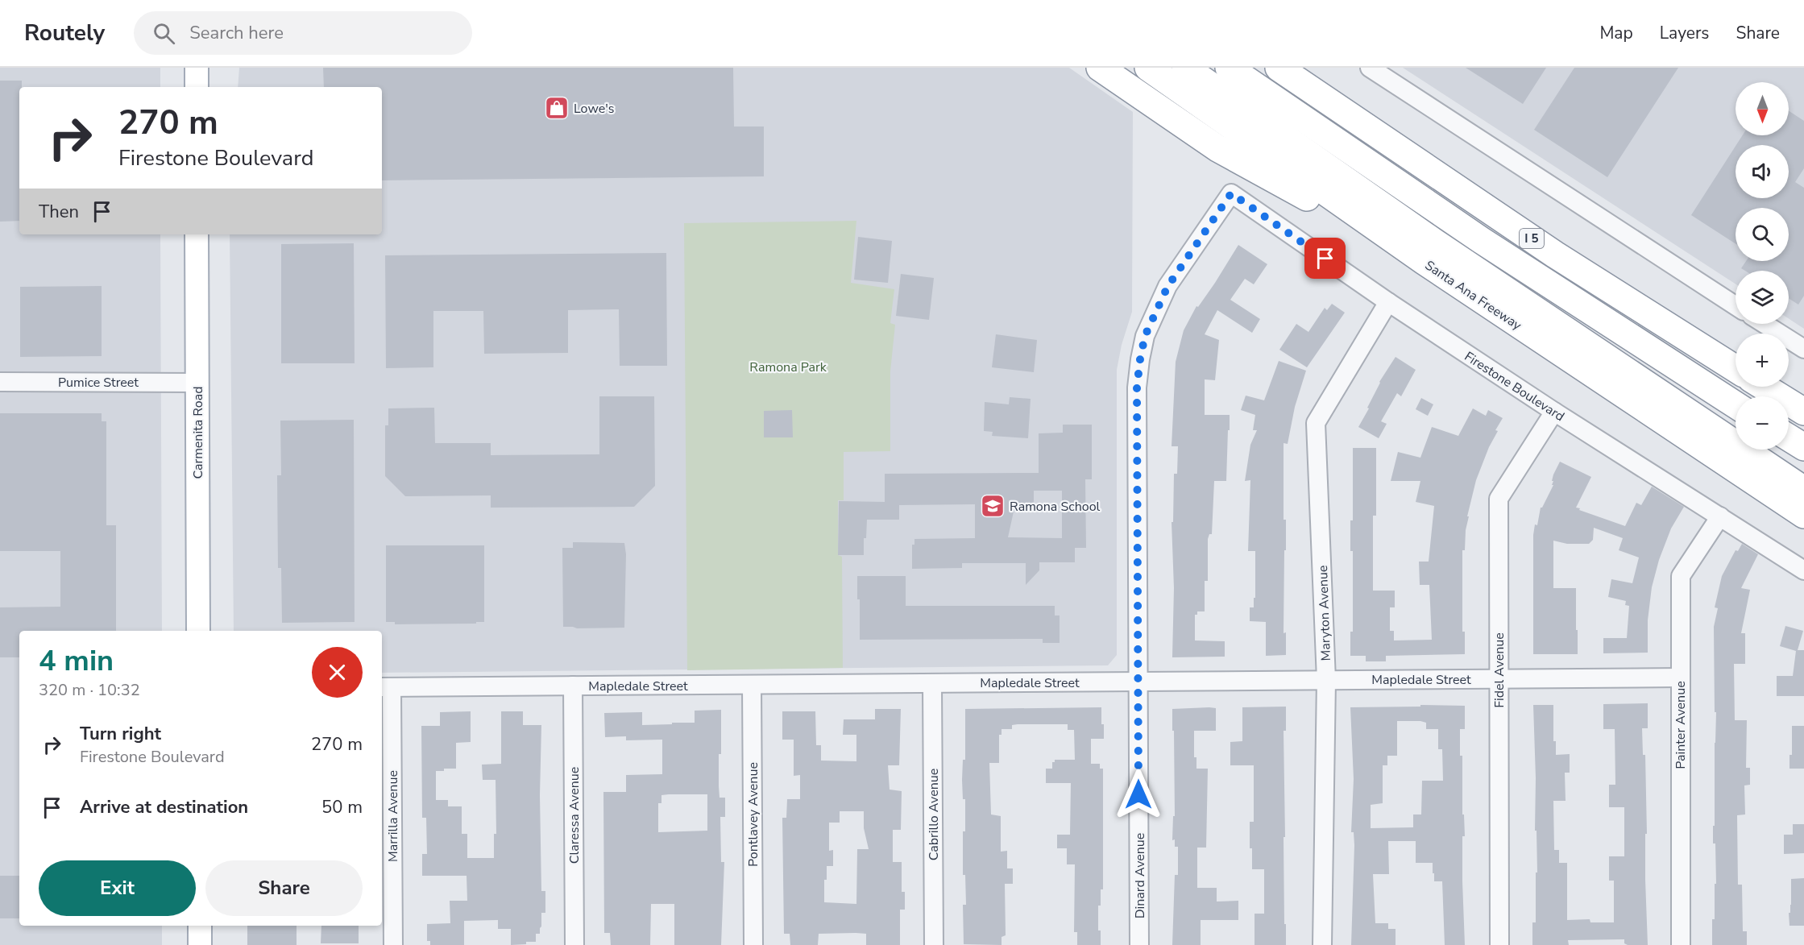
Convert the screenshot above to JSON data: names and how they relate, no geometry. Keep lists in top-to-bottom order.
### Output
{
  "streets": {
    "highway": ["I 5", "Santa Ana Freeway"],
    "main road": ["Carmenita Road"],
    "street": [
      "Pumice Street",
      "Firestone Boulevard",
      "Maryton Avenue",
      "Fidel Avenue",
      "Mapledale Street",
      "Painter Avenue",
      "Pontlavey Avenue",
      "Cabrillo Avenue",
      "Claressa Avenue",
      "Marrilla Avenue",
      "Dinard Avenue"
    ]
  },
  "crossings": [
    ["Pumice Street", "Carmenita Road"],
    ["Firestone Boulevard", "Maryton Avenue"],
    ["Firestone Boulevard", "Fidel Avenue"],
    ["Firestone Boulevard", "Painter Avenue"],
    ["Firestone Boulevard", "Dinard Avenue"],
    ["Maryton Avenue", "Mapledale Street"],
    ["Fidel Avenue", "Mapledale Street"],
    ["Mapledale Street", "Painter Avenue"],
    ["Mapledale Street", "Pontlavey Avenue"],
    ["Mapledale Street", "Cabrillo Avenue"],
    ["Mapledale Street", "Claressa Avenue"],
    ["Mapledale Street", "Marrilla Avenue"],
    ["Mapledale Street", "Dinard Avenue"]
  ],
  "parks": ["Ramona Park"],
  "places": {
    "shop": ["Lowe's"],
    "school or university": ["Ramona School"]
  },
  "north": "bottom",
  "page": {
    "header": "Routely",
    "search": "Search here",
    "nav": ["Map", "Layers", "Share"],
    "map_buttons": ["+", "−"],
    "turn": ["270 m", "Firestone Boulevard"],
    "then": "Then",
    "heading": ["4 min", "320 m · 10:32"],
    "list": [
      {
        "name": "Turn right",
        "note": "Firestone Boulevard",
        "value": "270 m"
      },
      {
        "name": "Arrive at destination",
        "value": "50 m"
      }
    ],
    "buttons": ["Exit", "Share"]
  }
}
